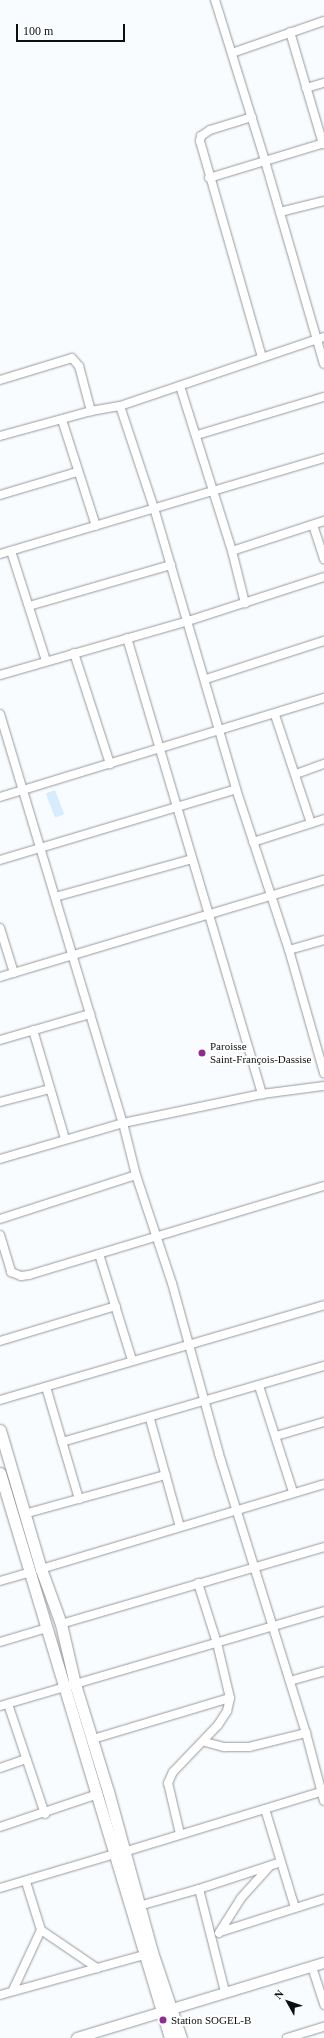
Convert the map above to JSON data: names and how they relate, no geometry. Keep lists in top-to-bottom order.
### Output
{
  "places": ["Paroisse Saint-François-Dassise", "Station SOGEL-B"],
  "scale_bar": "100 m",
  "north": "top left"
}
